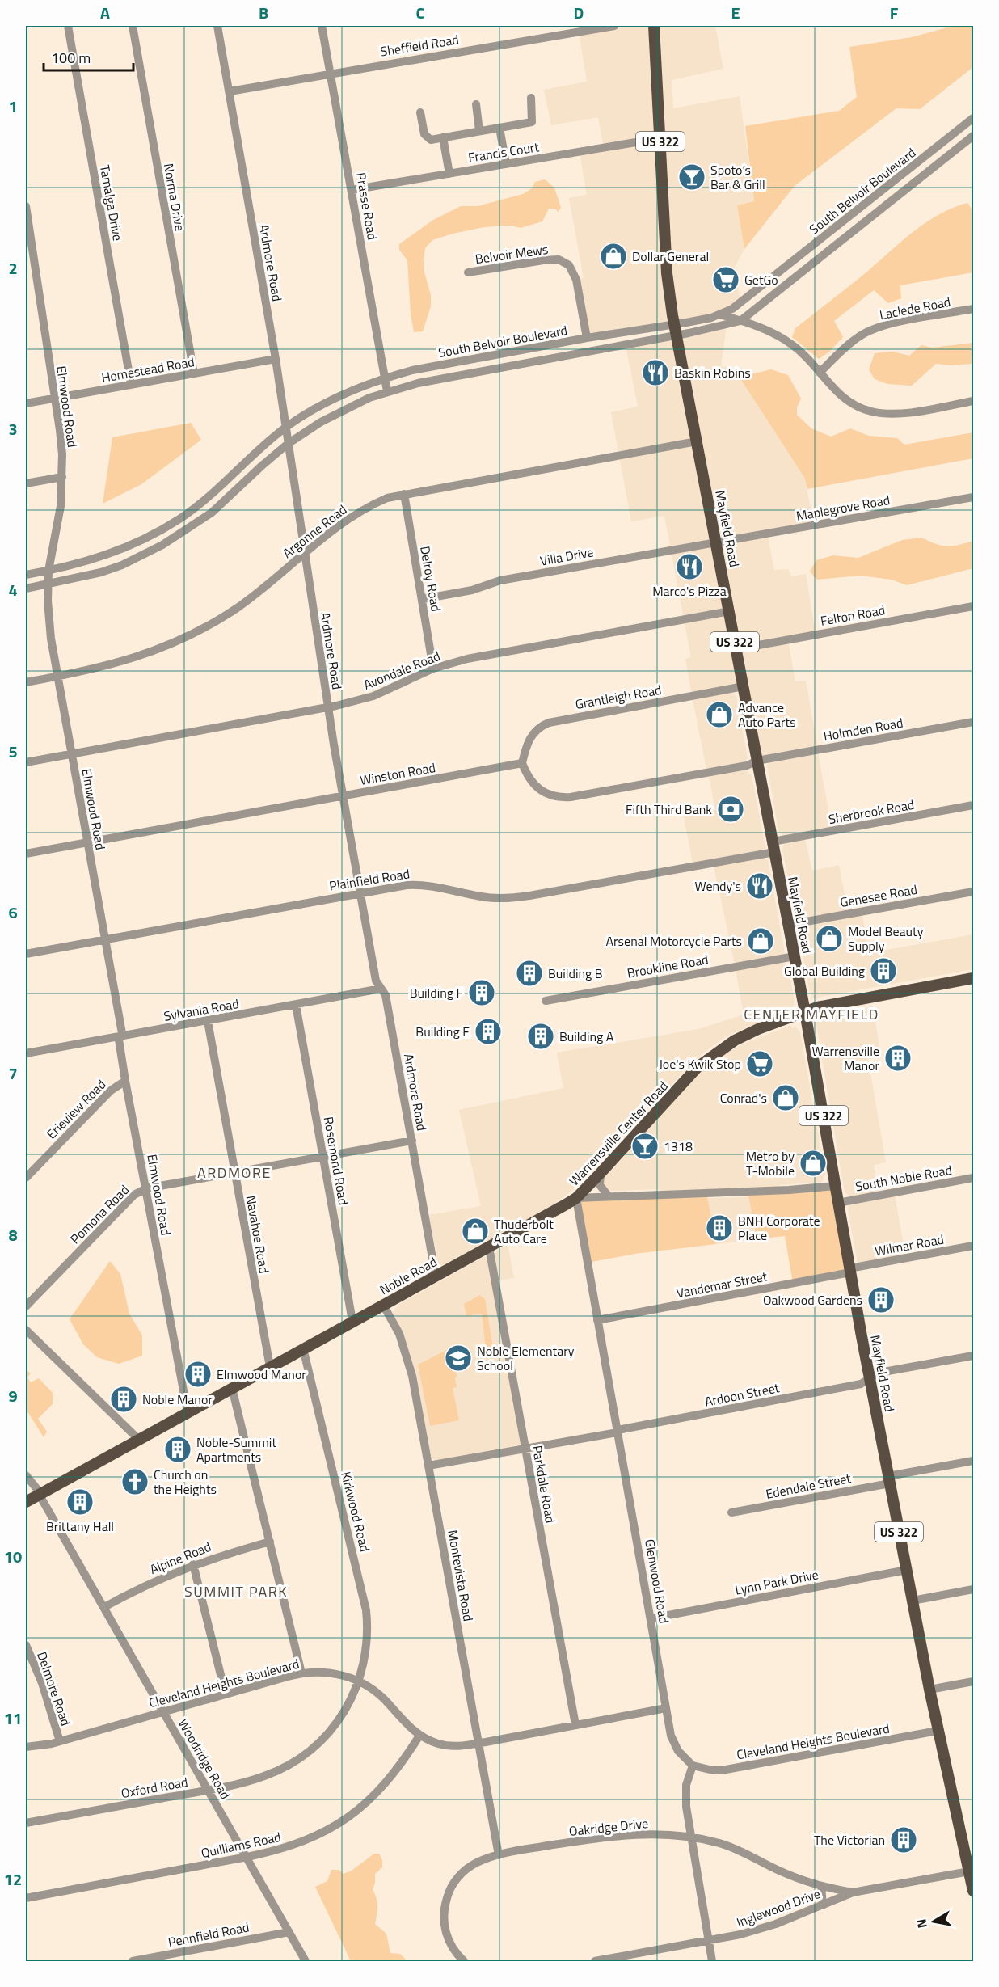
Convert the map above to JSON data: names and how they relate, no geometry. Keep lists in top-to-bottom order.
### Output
{
  "streets": {
    "main road": [
      "US 322",
      "Mayfield Road",
      "Warrensville Center Road",
      "Noble Road"
    ],
    "street": [
      "Sheffield Road",
      "Francis Court",
      "South Belvoir Boulevard",
      "Norma Drive",
      "Tamalga Drive",
      "Prasse Road",
      "Belvoir Mews",
      "Ardmore Road",
      "Laclede Road",
      "Homestead Road",
      "Elmwood Road",
      "Maplegrove Road",
      "Argonne Road",
      "Villa Drive",
      "Delroy Road",
      "Felton Road",
      "Avondale Road",
      "Grantleigh Road",
      "Holmden Road",
      "Winston Road",
      "Sherbrook Road",
      "Plainfield Road",
      "Genesee Road",
      "Brookline Road",
      "Sylvania Road",
      "Erieview Road",
      "Rosemond Road",
      "South Noble Road",
      "Pomona Road",
      "Navahoe Road",
      "Wilmar Road",
      "Vandemar Street",
      "Ardoon Street",
      "Parkdale Road",
      "Edendale Street",
      "Kirkwood Road",
      "Alpine Road",
      "Montevista Road",
      "Glenwood Road",
      "Lynn Park Drive",
      "Cleveland Heights Boulevard",
      "Delmore Road",
      "Woodridge Road",
      "Oxford Road",
      "Oakridge Drive",
      "Quilliams Road",
      "Inglewood Drive",
      "Pennfield Road"
    ]
  },
  "crossings": [
    ["Sheffield Road", "Prasse Road"],
    ["Sheffield Road", "Ardmore Road"],
    ["Francis Court", "Prasse Road"],
    ["Francis Court", "Mayfield Road"],
    ["South Belvoir Boulevard", "Prasse Road"],
    ["South Belvoir Boulevard", "Belvoir Mews"],
    ["South Belvoir Boulevard", "Ardmore Road"],
    ["South Belvoir Boulevard", "Elmwood Road"],
    ["South Belvoir Boulevard", "Mayfield Road"],
    ["Norma Drive", "Homestead Road"],
    ["Tamalga Drive", "Homestead Road"],
    ["Ardmore Road", "Homestead Road"],
    ["Ardmore Road", "Argonne Road"],
    ["Ardmore Road", "Avondale Road"],
    ["Ardmore Road", "Winston Road"],
    ["Ardmore Road", "Plainfield Road"],
    ["Ardmore Road", "Sylvania Road"],
    ["Ardmore Road", "Pomona Road"],
    ["Ardmore Road", "Noble Road"],
    ["Homestead Road", "Elmwood Road"],
    ["Elmwood Road", "Argonne Road"],
    ["Elmwood Road", "Avondale Road"],
    ["Elmwood Road", "Winston Road"],
    ["Elmwood Road", "Plainfield Road"],
    ["Elmwood Road", "Sylvania Road"],
    ["Elmwood Road", "Erieview Road"],
    ["Elmwood Road", "Pomona Road"],
    ["Elmwood Road", "Noble Road"],
    ["Maplegrove Road", "Mayfield Road"],
    ["Maplegrove Road", "Villa Drive"],
    ["Mayfield Road", "Argonne Road"],
    ["Mayfield Road", "Villa Drive"],
    ["Mayfield Road", "Felton Road"],
    ["Mayfield Road", "Avondale Road"],
    ["Mayfield Road", "Grantleigh Road"],
    ["Mayfield Road", "Holmden Road"],
    ["Mayfield Road", "Sherbrook Road"],
    ["Mayfield Road", "Plainfield Road"],
    ["Mayfield Road", "Genesee Road"],
    ["Mayfield Road", "Brookline Road"],
    ["Mayfield Road", "Warrensville Center Road"],
    ["Mayfield Road", "South Noble Road"],
    ["Mayfield Road", "Wilmar Road"],
    ["Mayfield Road", "Noble Road"],
    ["Mayfield Road", "Vandemar Street"],
    ["Mayfield Road", "Ardoon Street"],
    ["Mayfield Road", "Edendale Street"],
    ["Mayfield Road", "Lynn Park Drive"],
    ["Mayfield Road", "Cleveland Heights Boulevard"],
    ["Mayfield Road", "Inglewood Drive"],
    ["Argonne Road", "Delroy Road"],
    ["Villa Drive", "Delroy Road"],
    ["Delroy Road", "Avondale Road"],
    ["Grantleigh Road", "Winston Road"],
    ["Sherbrook Road", "Plainfield Road"],
    ["Sylvania Road", "Rosemond Road"],
    ["Sylvania Road", "Navahoe Road"],
    ["Warrensville Center Road", "Noble Road"],
    ["Warrensville Center Road", "Glenwood Road"],
    ["Rosemond Road", "Pomona Road"],
    ["Rosemond Road", "Noble Road"],
    ["Pomona Road", "Navahoe Road"],
    ["Navahoe Road", "Noble Road"],
    ["Wilmar Road", "Vandemar Street"],
    ["Noble Road", "Parkdale Road"],
    ["Noble Road", "Kirkwood Road"],
    ["Noble Road", "Montevista Road"],
    ["Noble Road", "Glenwood Road"],
    ["Noble Road", "Woodridge Road"],
    ["Vandemar Street", "Glenwood Road"],
    ["Ardoon Street", "Parkdale Road"],
    ["Ardoon Street", "Montevista Road"],
    ["Ardoon Street", "Glenwood Road"],
    ["Parkdale Road", "Cleveland Heights Boulevard"],
    ["Kirkwood Road", "Cleveland Heights Boulevard"],
    ["Kirkwood Road", "Oxford Road"],
    ["Alpine Road", "Woodridge Road"],
    ["Montevista Road", "Cleveland Heights Boulevard"],
    ["Montevista Road", "Oakridge Drive"],
    ["Glenwood Road", "Lynn Park Drive"],
    ["Glenwood Road", "Cleveland Heights Boulevard"],
    ["Cleveland Heights Boulevard", "Delmore Road"],
    ["Cleveland Heights Boulevard", "Woodridge Road"],
    ["Cleveland Heights Boulevard", "Oxford Road"],
    ["Cleveland Heights Boulevard", "Quilliams Road"],
    ["Woodridge Road", "Oxford Road"],
    ["Woodridge Road", "Quilliams Road"],
    ["Woodridge Road", "Pennfield Road"],
    ["Oakridge Drive", "Inglewood Drive"]
  ],
  "districts": ["CENTER MAYFIELD", "ARDMORE", "SUMMIT PARK"],
  "places": {
    "bar": ["Spoto’s Bar & Grill", "1318"],
    "shop": [
      "Dollar General",
      "Advance Auto Parts",
      "Model Beauty Supply",
      "Arsenal Motorcycle Parts",
      "Conrad's",
      "Metro by T-Mobile",
      "Thuderbolt Auto Care"
    ],
    "supermarket": ["GetGo", "Joe's Kwik Stop"],
    "restaurant": ["Baskin Robins", "Marco's Pizza", "Wendy's"],
    "bank": ["Fifth Third Bank"],
    "building": [
      "Global Building",
      "Building B",
      "Building F",
      "Building E",
      "Building A",
      "Warrensville Manor",
      "BNH Corporate Place",
      "Oakwood Gardens",
      "Elmwood Manor",
      "Noble Manor",
      "Noble-Summit Apartments",
      "Brittany Hall",
      "The Victorian"
    ],
    "school or university": ["Noble Elementary School"],
    "church": ["Church on the Heights"]
  },
  "scale_bar": "100 m",
  "north": "left",
  "grid": {
    "columns": [
      "A",
      "B",
      "C",
      "D",
      "E",
      "F"
    ],
    "rows": [
      "1",
      "2",
      "3",
      "4",
      "5",
      "6",
      "7",
      "8",
      "9",
      "10",
      "11",
      "12"
    ]
  }
}
